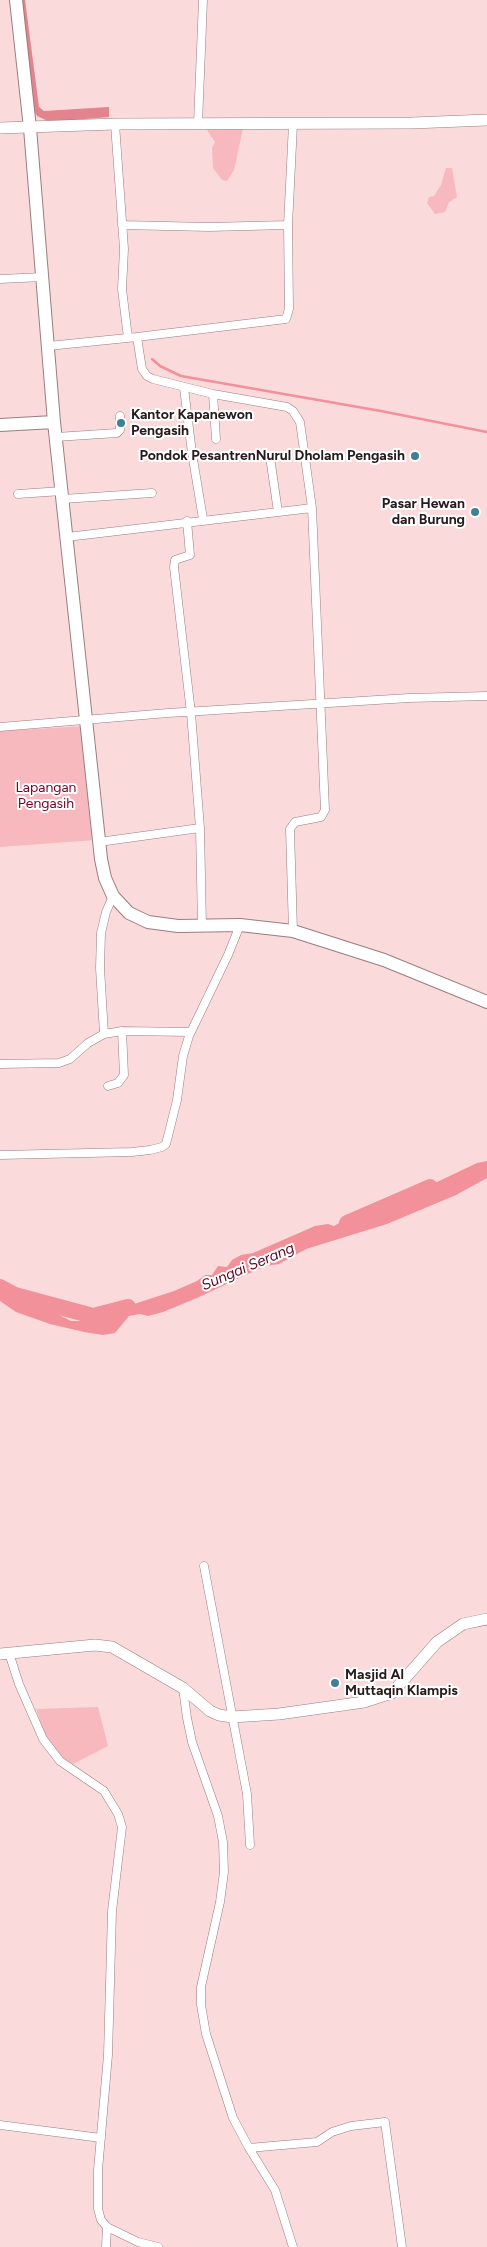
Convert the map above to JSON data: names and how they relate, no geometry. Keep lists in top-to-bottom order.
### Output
{
  "water": ["Sungai Serang"],
  "parks": ["Lapangan Pengasih"],
  "places": [
    "Kantor Kapanewon Pengasih",
    "Pondok PesantrenNurul Dholam Pengasih",
    "Pasar Hewan dan Burung",
    "Masjid Al Muttaqin Klampis"
  ]
}
